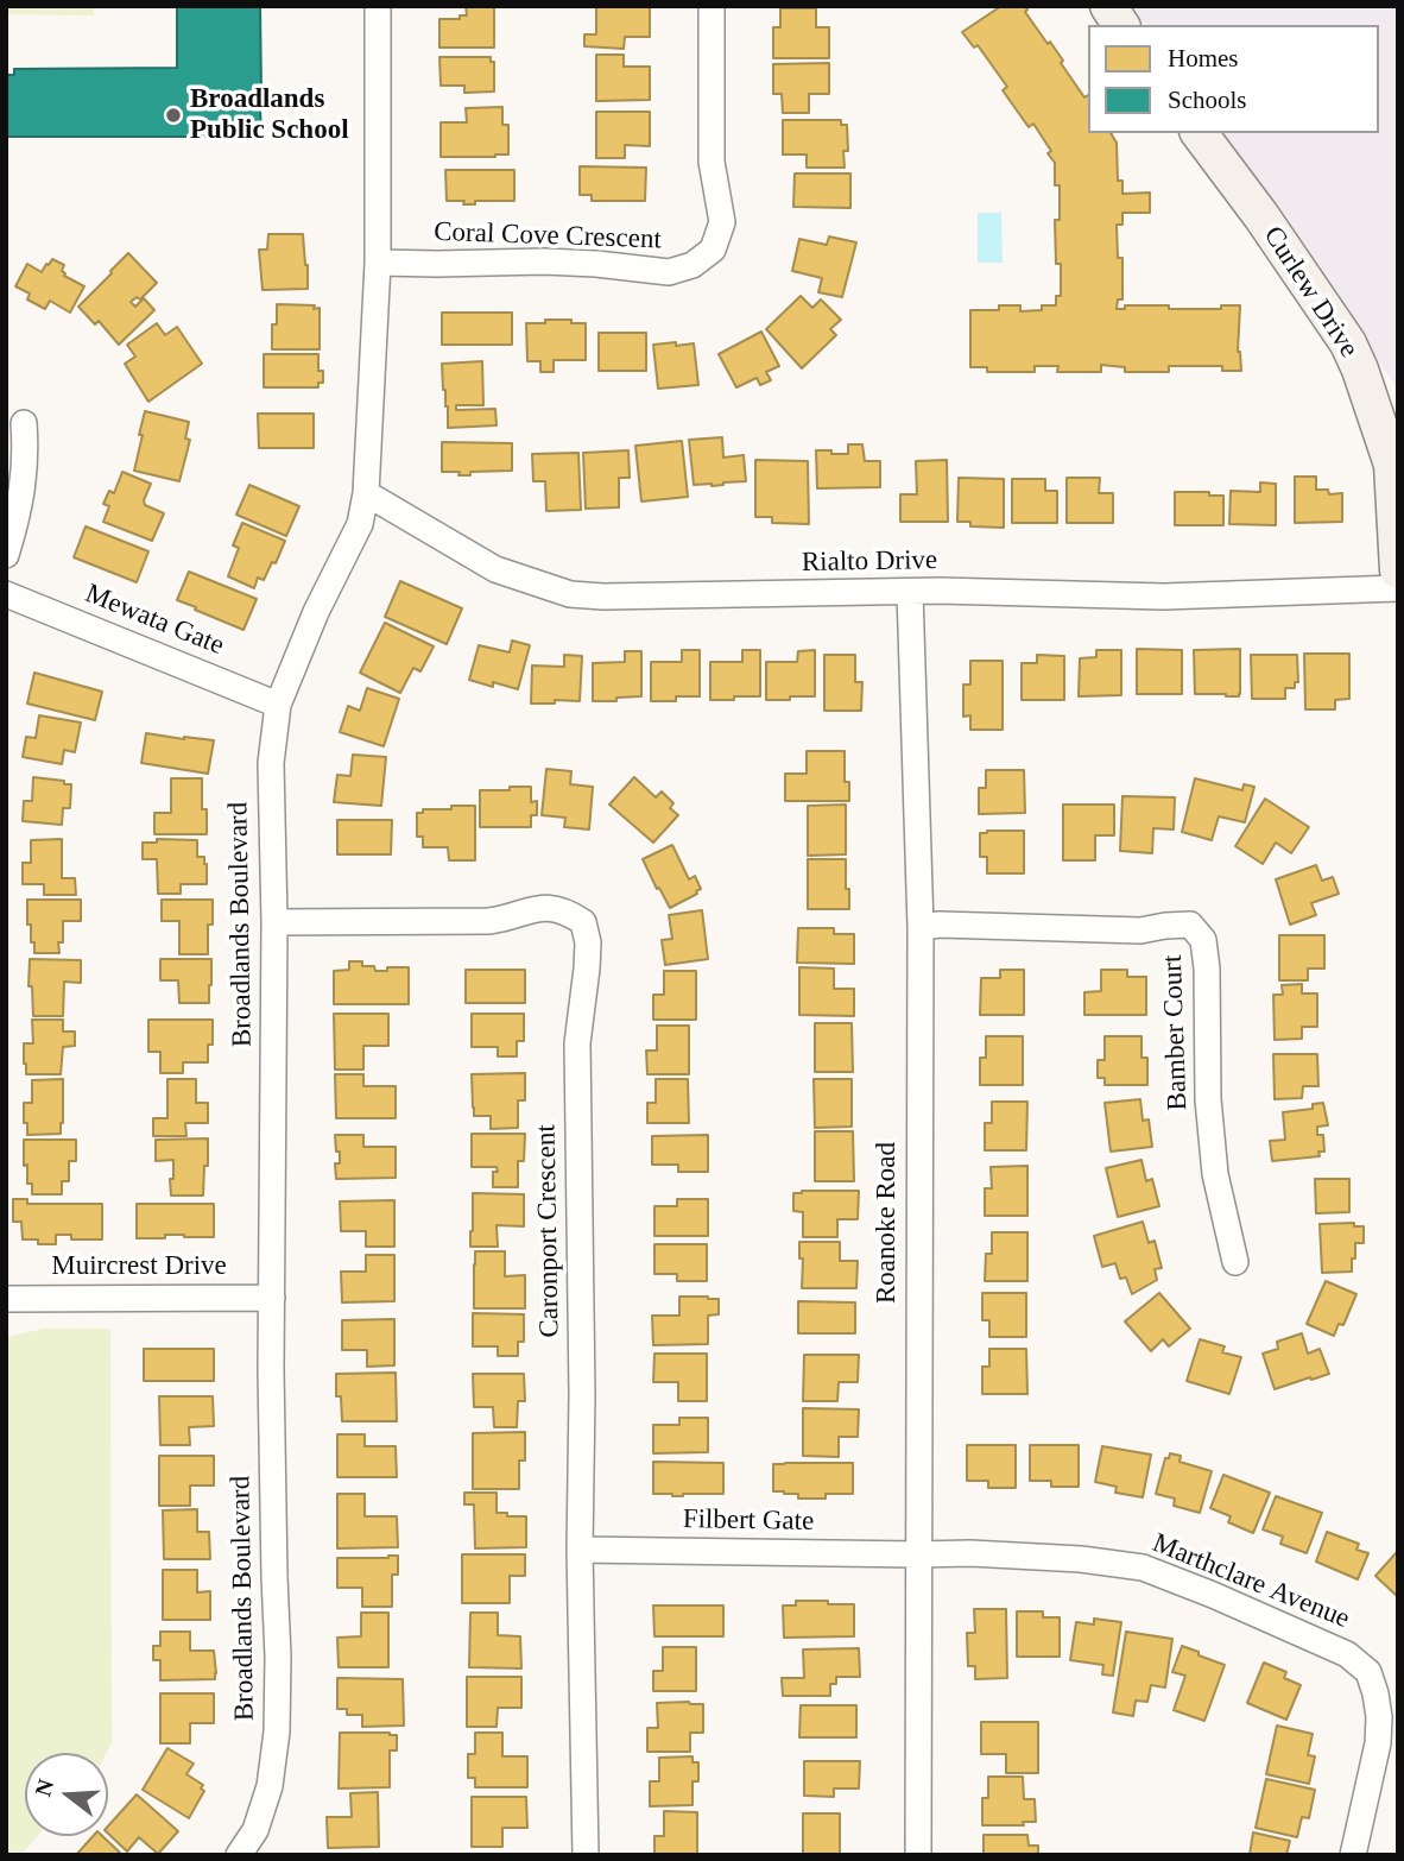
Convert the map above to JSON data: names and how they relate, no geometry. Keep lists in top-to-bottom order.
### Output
{
  "streets": {
    "street": [
      "Coral Cove Crescent",
      "Curlew Drive",
      "Rialto Drive",
      "Mewata Gate",
      "Broadlands Boulevard",
      "Bamber Court",
      "Roanoke Road",
      "Caronport Crescent",
      "Muircrest Drive",
      "Filbert Gate",
      "Marthclare Avenue"
    ]
  },
  "crossings": [
    ["Coral Cove Crescent", "Broadlands Boulevard"],
    ["Rialto Drive", "Broadlands Boulevard"],
    ["Rialto Drive", "Roanoke Road"],
    ["Mewata Gate", "Broadlands Boulevard"],
    ["Broadlands Boulevard", "Caronport Crescent"],
    ["Broadlands Boulevard", "Muircrest Drive"],
    ["Bamber Court", "Roanoke Road"],
    ["Roanoke Road", "Filbert Gate"],
    ["Roanoke Road", "Marthclare Avenue"],
    ["Caronport Crescent", "Filbert Gate"],
    ["Filbert Gate", "Marthclare Avenue"]
  ],
  "places": ["Broadlands Public School"],
  "legend": ["Homes", "Schools"],
  "north": "left"
}
